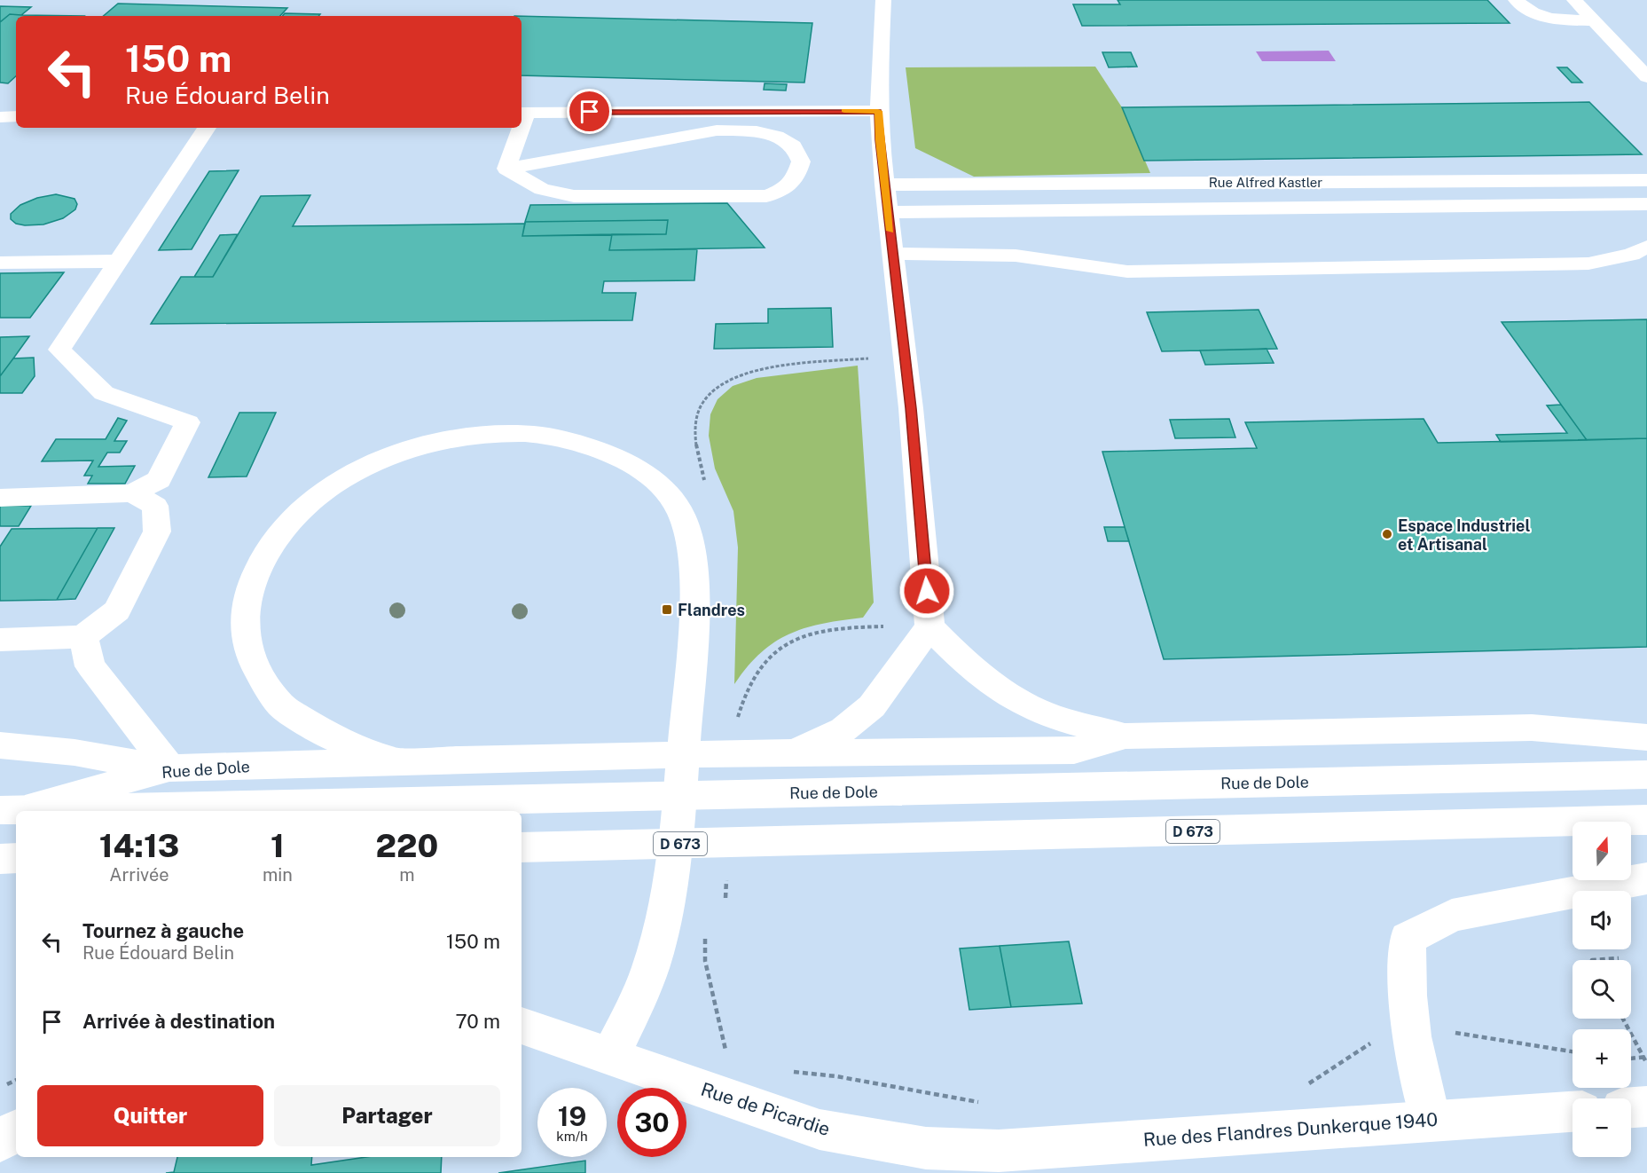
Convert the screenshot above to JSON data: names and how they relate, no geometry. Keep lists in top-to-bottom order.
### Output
{
  "streets": {
    "street": [
      "Rue Alfred Kastler",
      "Rue de Dole",
      "D 673",
      "Rue de Picardie",
      "Rue des Flandres Dunkerque 1940"
    ]
  },
  "crossings": [
    ["Rue de Dole", "Rue de Picardie"],
    ["Rue de Picardie", "Rue des Flandres Dunkerque 1940"]
  ],
  "places": {
    "other": ["Espace Industriel et Artisanal"],
    "transit": ["Flandres"]
  },
  "north": "top",
  "page": {
    "turn": ["150 m", "Rue Édouard Belin"],
    "eta": [
      "14:13",
      "Arrivée",
      "1",
      "min",
      "220",
      "m"
    ],
    "map_buttons": ["+", "−"],
    "list": [
      {
        "name": "Tournez à gauche",
        "note": "Rue Édouard Belin",
        "value": "150 m"
      },
      {
        "name": "Arrivée à destination",
        "value": "70 m"
      }
    ],
    "buttons": ["Quitter", "Partager"],
    "speed": "19 km/h",
    "limit": "30"
  }
}
